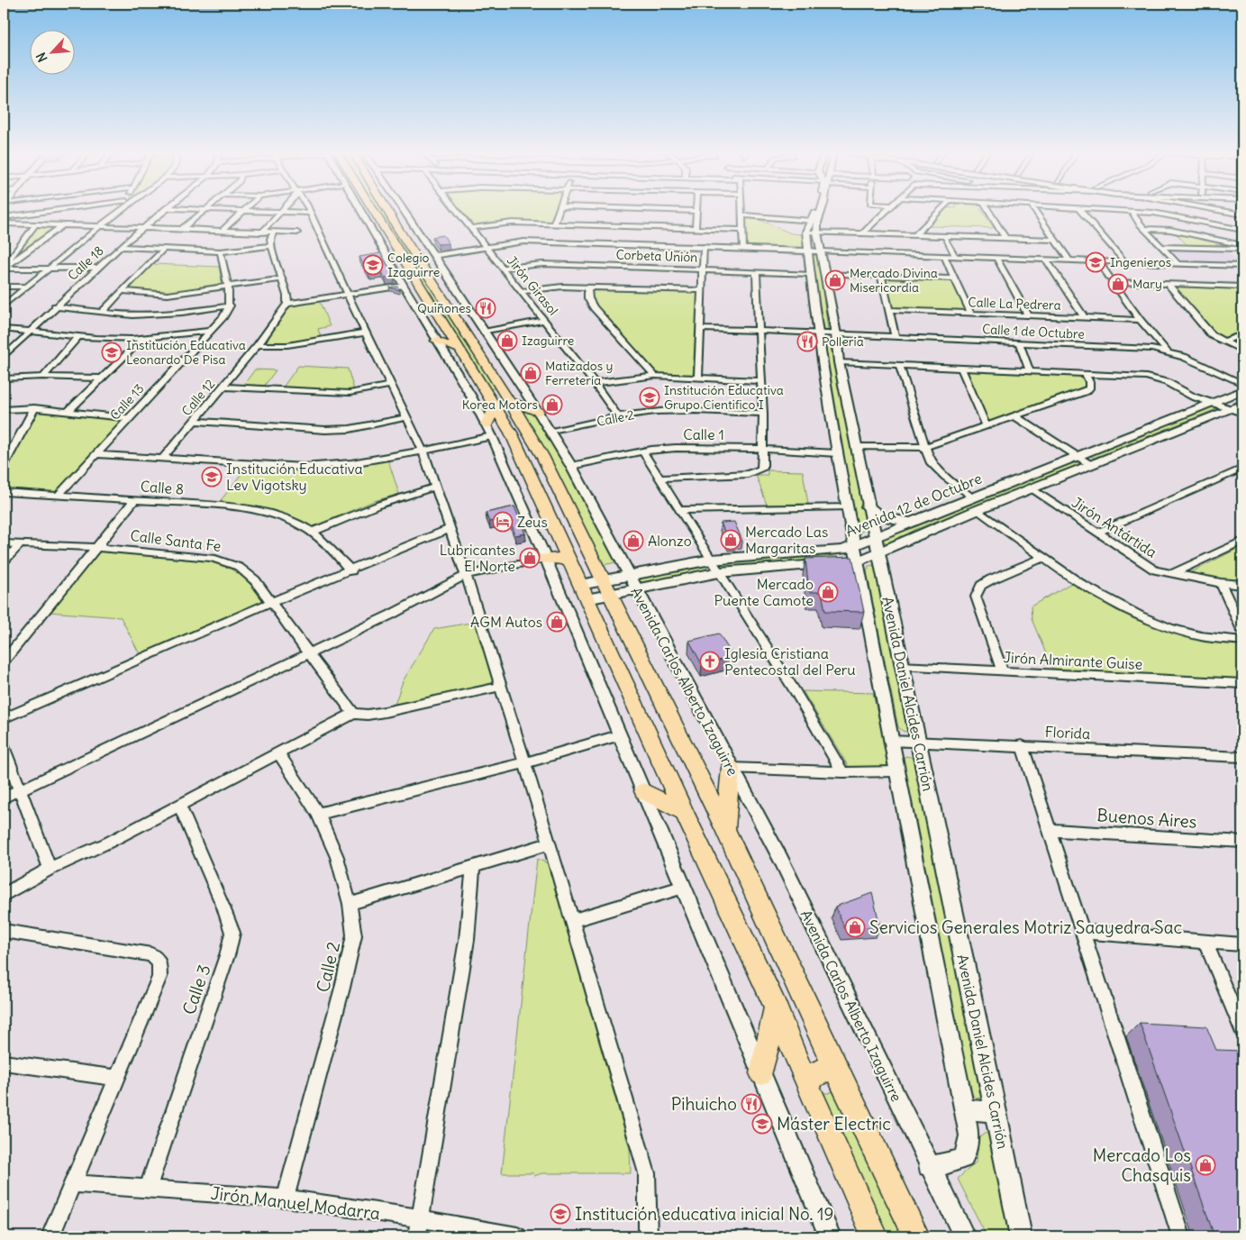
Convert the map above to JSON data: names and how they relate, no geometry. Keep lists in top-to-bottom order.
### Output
{
  "streets": {
    "main road": ["Avenida 12 de Octubre", "Avenida Carlos Alberto Izaguirre"],
    "street": [
      "Corbeta Unión",
      "Calle 18",
      "Jirón Girasol",
      "Calle La Pedrera",
      "Calle 1 de Octubre",
      "Calle 12",
      "Calle 13",
      "Calle 2",
      "Calle 1",
      "Calle 8",
      "Jirón Antártida",
      "Calle Santa Fe",
      "Jirón Almirante Guise",
      "Avenida Daniel Alcides Carrión",
      "Florida",
      "Buenos Aires",
      "Calle 3",
      "Jirón Manuel Modarra"
    ]
  },
  "crossings": [
    ["Corbeta Unión", "Jirón Girasol"],
    ["Corbeta Unión", "Avenida Daniel Alcides Carrión"],
    ["Jirón Girasol", "Calle 2"],
    ["Calle 1 de Octubre", "Avenida Daniel Alcides Carrión"],
    ["Calle 13", "Calle 8"],
    ["Calle 2", "Avenida Carlos Alberto Izaguirre"],
    ["Calle 2", "Jirón Manuel Modarra"],
    ["Calle 1", "Avenida Carlos Alberto Izaguirre"],
    ["Calle 1", "Avenida Daniel Alcides Carrión"],
    ["Avenida 12 de Octubre", "Jirón Antártida"],
    ["Avenida 12 de Octubre", "Avenida Carlos Alberto Izaguirre"],
    ["Avenida 12 de Octubre", "Avenida Daniel Alcides Carrión"],
    ["Jirón Almirante Guise", "Avenida Daniel Alcides Carrión"],
    ["Avenida Carlos Alberto Izaguirre", "Avenida Daniel Alcides Carrión"],
    ["Avenida Daniel Alcides Carrión", "Florida"],
    ["Calle 3", "Jirón Manuel Modarra"]
  ],
  "places": {
    "school or university": [
      "Ingenieros",
      "Colegio Izaguirre",
      "Institución Educativa Leonardo De Pisa",
      "Institución Educativa Grupo Cientifico I",
      "Institución Educativa Lev Vigotsky",
      "Máster Electric",
      "Institución educativa inicial No. 19"
    ],
    "shop": [
      "Mercado Divina Misericordia",
      "Mary",
      "Izaguirre",
      "Matizados y Ferretería",
      "Korea Motors",
      "Mercado Las Margaritas",
      "Alonzo",
      "Lubricantes El Norte",
      "Mercado Puente Camote",
      "AGM Autos",
      "Servicios Generales Motriz Saayedra Sac",
      "Mercado Los Chasquis"
    ],
    "restaurant": ["Quiñones", "Pollería", "Pihuicho"],
    "hotel": ["Zeus"],
    "church": ["Iglesia Cristiana Pentecostal del Peru"]
  },
  "north": "bottom left"
}
